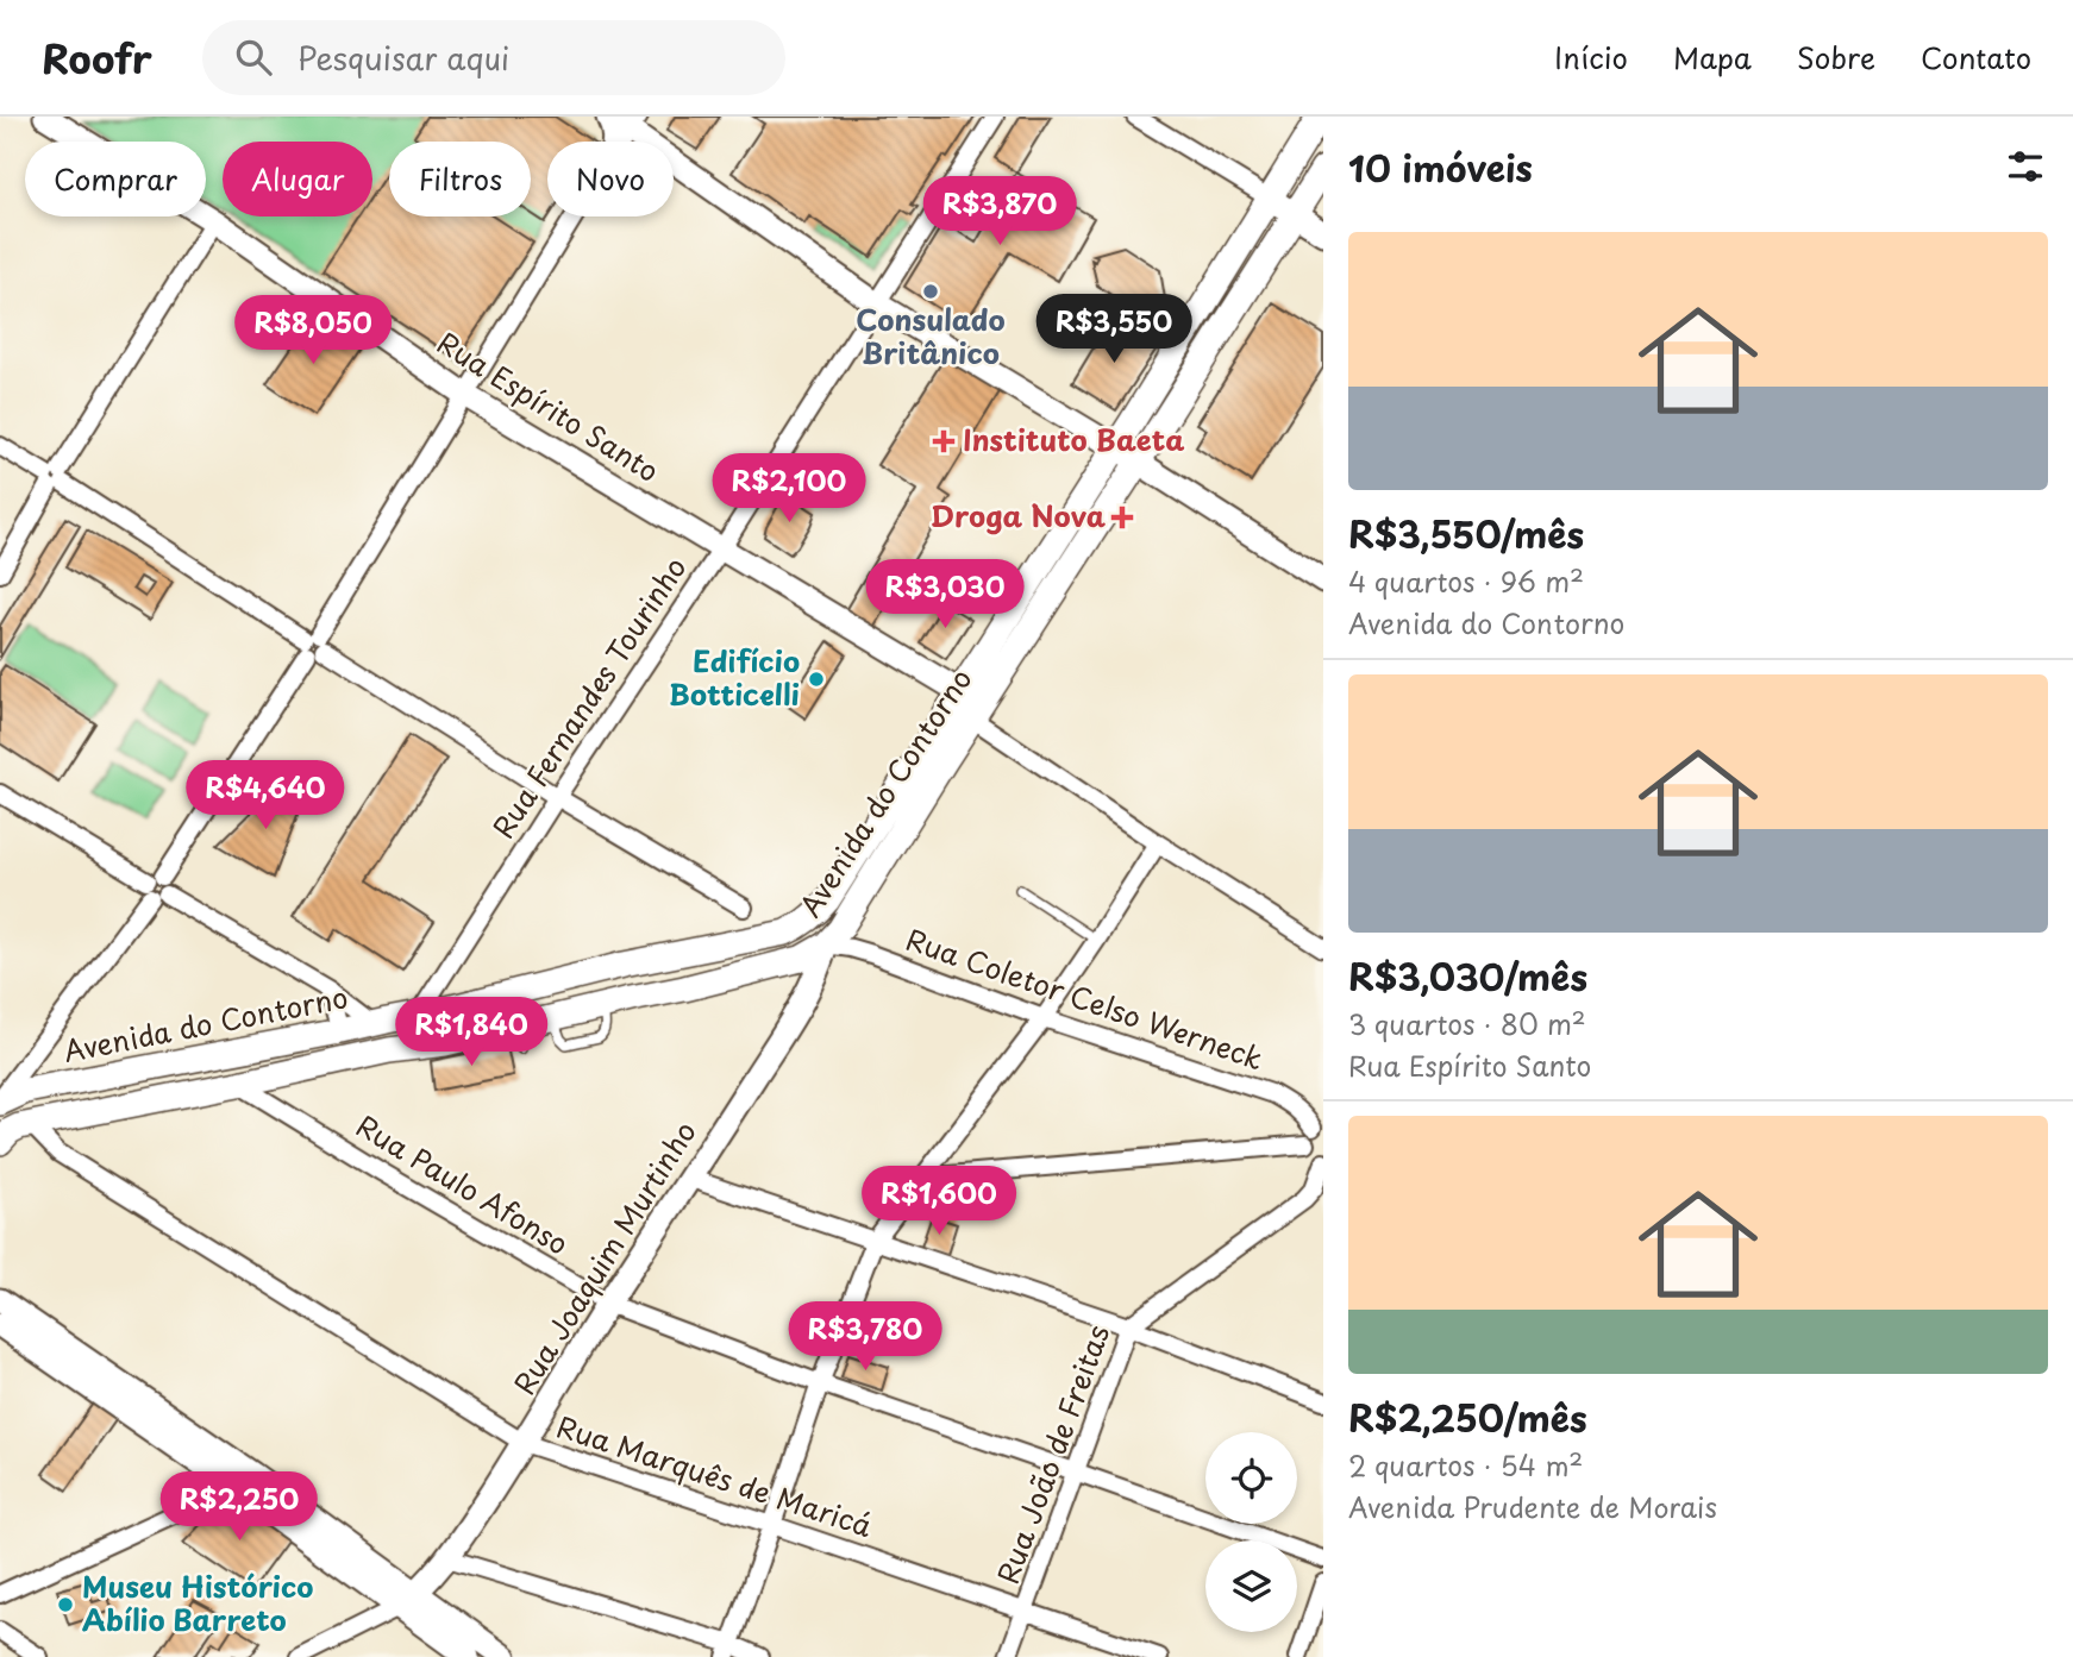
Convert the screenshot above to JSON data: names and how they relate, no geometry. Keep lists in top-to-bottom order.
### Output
{
  "streets": {
    "main road": ["Avenida do Contorno"],
    "street": [
      "Rua Espírito Santo",
      "Rua Fernandes Tourinho",
      "Rua Coletor Celso Werneck",
      "Rua Paulo Afonso",
      "Rua Joaquim Murtinho",
      "Rua João de Freitas",
      "Rua Marquês de Maricá"
    ]
  },
  "crossings": [
    ["Rua Espírito Santo", "Rua Fernandes Tourinho"],
    ["Rua Espírito Santo", "Avenida do Contorno"],
    ["Rua Fernandes Tourinho", "Avenida do Contorno"],
    ["Avenida do Contorno", "Rua Coletor Celso Werneck"],
    ["Avenida do Contorno", "Rua Paulo Afonso"],
    ["Avenida do Contorno", "Rua Joaquim Murtinho"],
    ["Avenida do Contorno", "Rua Marquês de Maricá"],
    ["Rua Coletor Celso Werneck", "Rua Joaquim Murtinho"],
    ["Rua Paulo Afonso", "Rua Joaquim Murtinho"],
    ["Rua Paulo Afonso", "Rua João de Freitas"],
    ["Rua Joaquim Murtinho", "Rua Marquês de Maricá"],
    ["Rua João de Freitas", "Rua Marquês de Maricá"]
  ],
  "places": {
    "other": ["Consulado Britânico", "Edifício Botticelli", "Museu Histórico Abílio Barreto"],
    "health": ["Instituto Baeta", "Droga Nova"]
  },
  "page": {
    "header": "Roofr",
    "search": "Pesquisar aqui",
    "nav": [
      "Início",
      "Mapa",
      "Sobre",
      "Contato"
    ],
    "heading": "10 imóveis",
    "chip": [
      "Comprar",
      "Alugar",
      "Filtros",
      "Novo"
    ],
    "price": [
      "R$3,870",
      "R$3,550",
      "R$8,050",
      "R$2,100",
      "R$3,030",
      "R$4,640",
      "R$1,840",
      "R$1,600",
      "R$3,780",
      "R$2,250"
    ],
    "list": [
      {
        "name": "R$3,550/mês",
        "note": "4 quartos · 96 m² · Avenida do Contorno"
      },
      {
        "name": "R$3,030/mês",
        "note": "3 quartos · 80 m² · Rua Espírito Santo"
      },
      {
        "name": "R$2,250/mês",
        "note": "2 quartos · 54 m² · Avenida Prudente de Morais"
      }
    ]
  }
}
